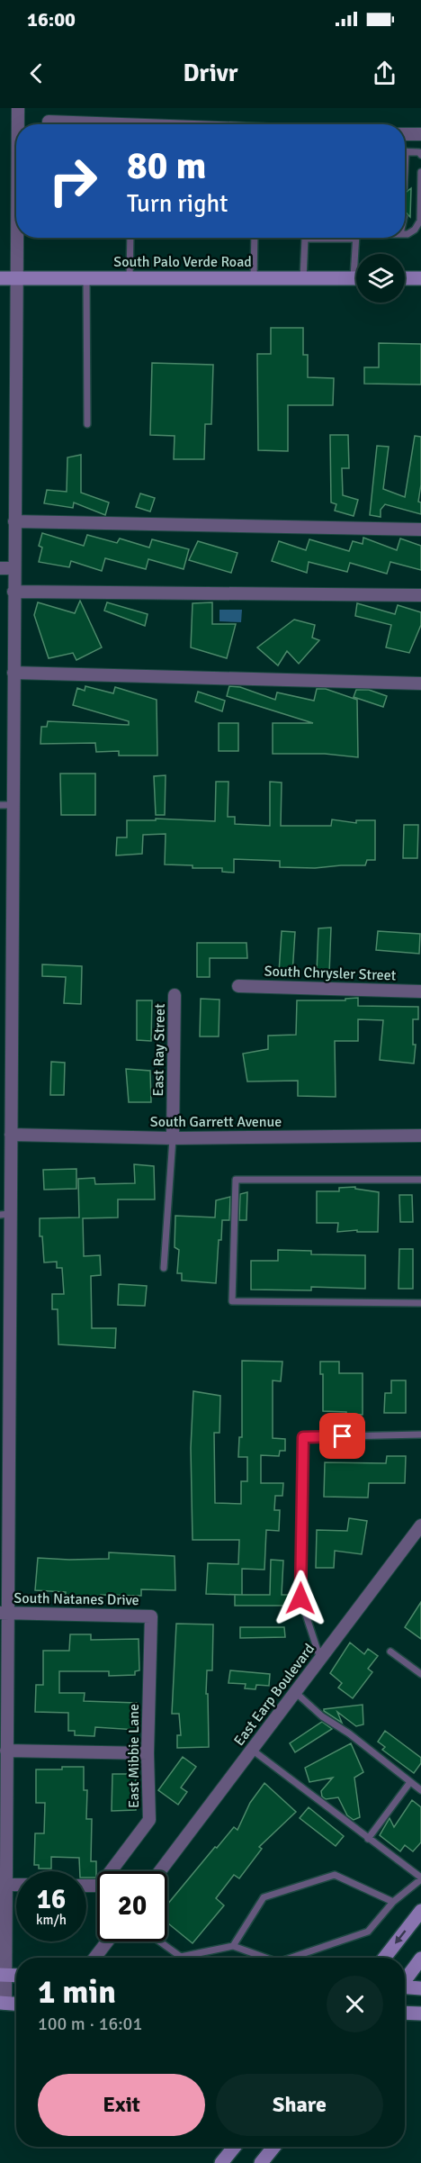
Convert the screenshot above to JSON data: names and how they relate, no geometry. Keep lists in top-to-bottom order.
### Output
{
  "streets": {
    "main road": ["South Palo Verde Road"],
    "street": [
      "South Chrysler Street",
      "East Ray Street",
      "South Garrett Avenue",
      "South Natanes Drive",
      "East Earp Boulevard",
      "East Mibbie Lane"
    ]
  },
  "crossings": [
    ["East Ray Street", "South Garrett Avenue"],
    ["South Natanes Drive", "East Mibbie Lane"]
  ],
  "page": {
    "status": "16:00",
    "header": "Drivr",
    "turn": ["80 m", "Turn right"],
    "speed": "16 km/h",
    "limit": "20",
    "heading": ["1 min", "100 m · 16:01"],
    "buttons": ["Exit", "Share"]
  }
}
